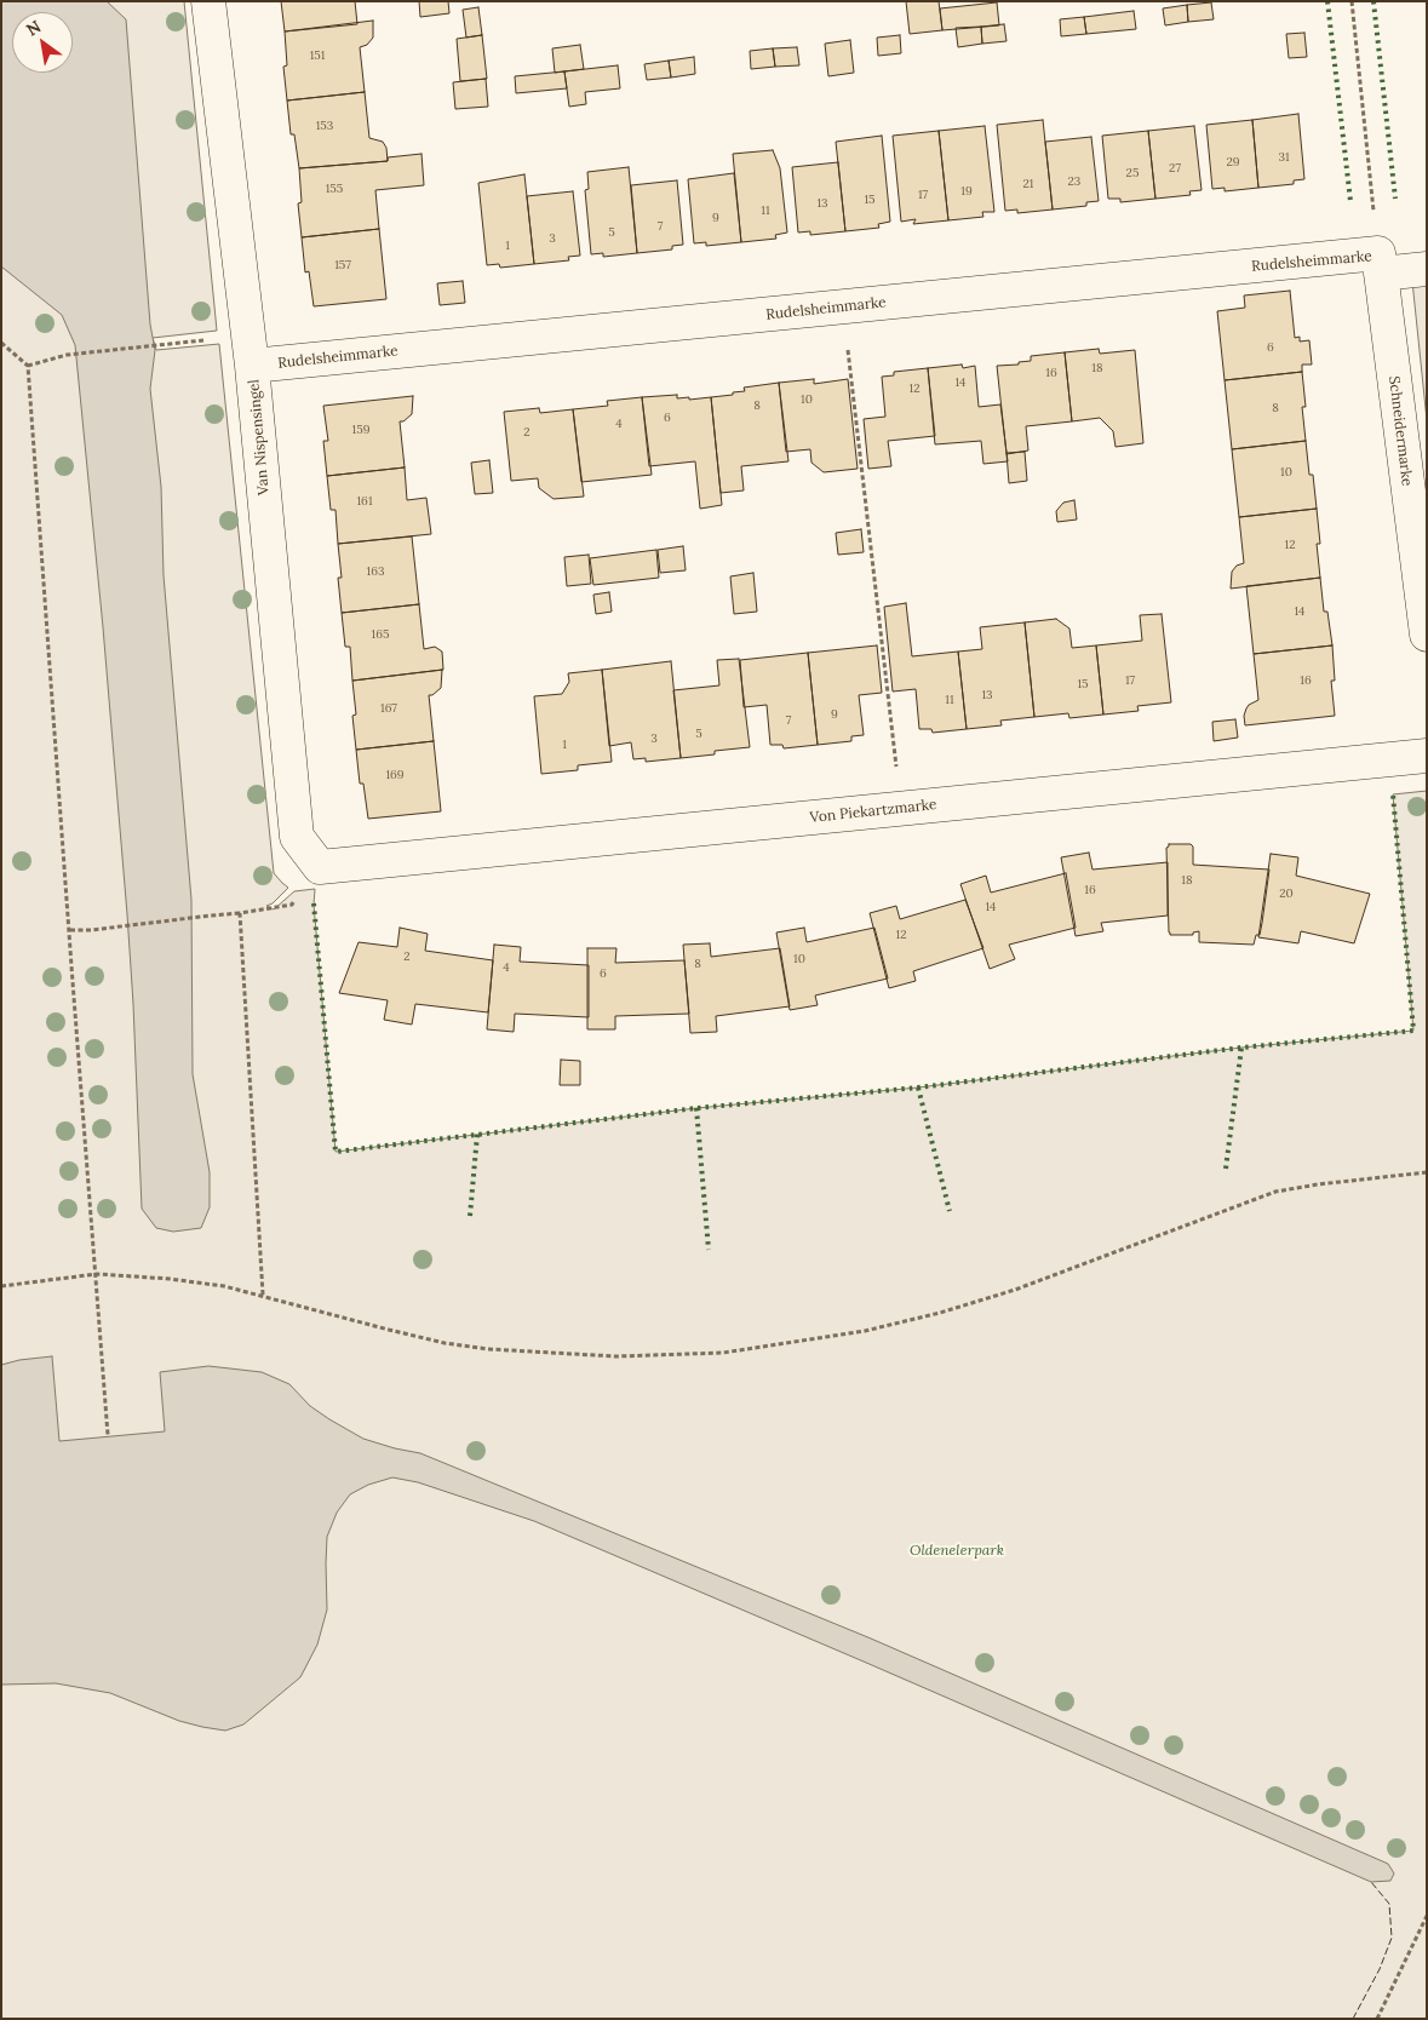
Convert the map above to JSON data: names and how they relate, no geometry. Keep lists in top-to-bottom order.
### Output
{
  "streets": {
    "street": [
      "Rudelsheimmarke",
      "Schneidermarke",
      "Van Nispensingel",
      "Von Piekartzmarke"
    ]
  },
  "crossings": [
    ["Rudelsheimmarke", "Schneidermarke"],
    ["Rudelsheimmarke", "Van Nispensingel"],
    ["Van Nispensingel", "Von Piekartzmarke"]
  ],
  "parks": ["Oldenelerpark"],
  "house_numbers": [
    "151",
    "153",
    "31",
    "29",
    "27",
    "25",
    "23",
    "21",
    "155",
    "19",
    "17",
    "15",
    "13",
    "11",
    "9",
    "7",
    "5",
    "3",
    "1",
    "157",
    "6",
    "18",
    "16",
    "14",
    "12",
    "10",
    "8",
    "8",
    "6",
    "4",
    "159",
    "2",
    "10",
    "161",
    "12",
    "163",
    "14",
    "165",
    "17",
    "16",
    "15",
    "13",
    "11",
    "167",
    "9",
    "7",
    "5",
    "3",
    "1",
    "169",
    "18",
    "16",
    "20",
    "14",
    "12",
    "2",
    "10",
    "8",
    "4",
    "6"
  ],
  "north": "top left"
}
